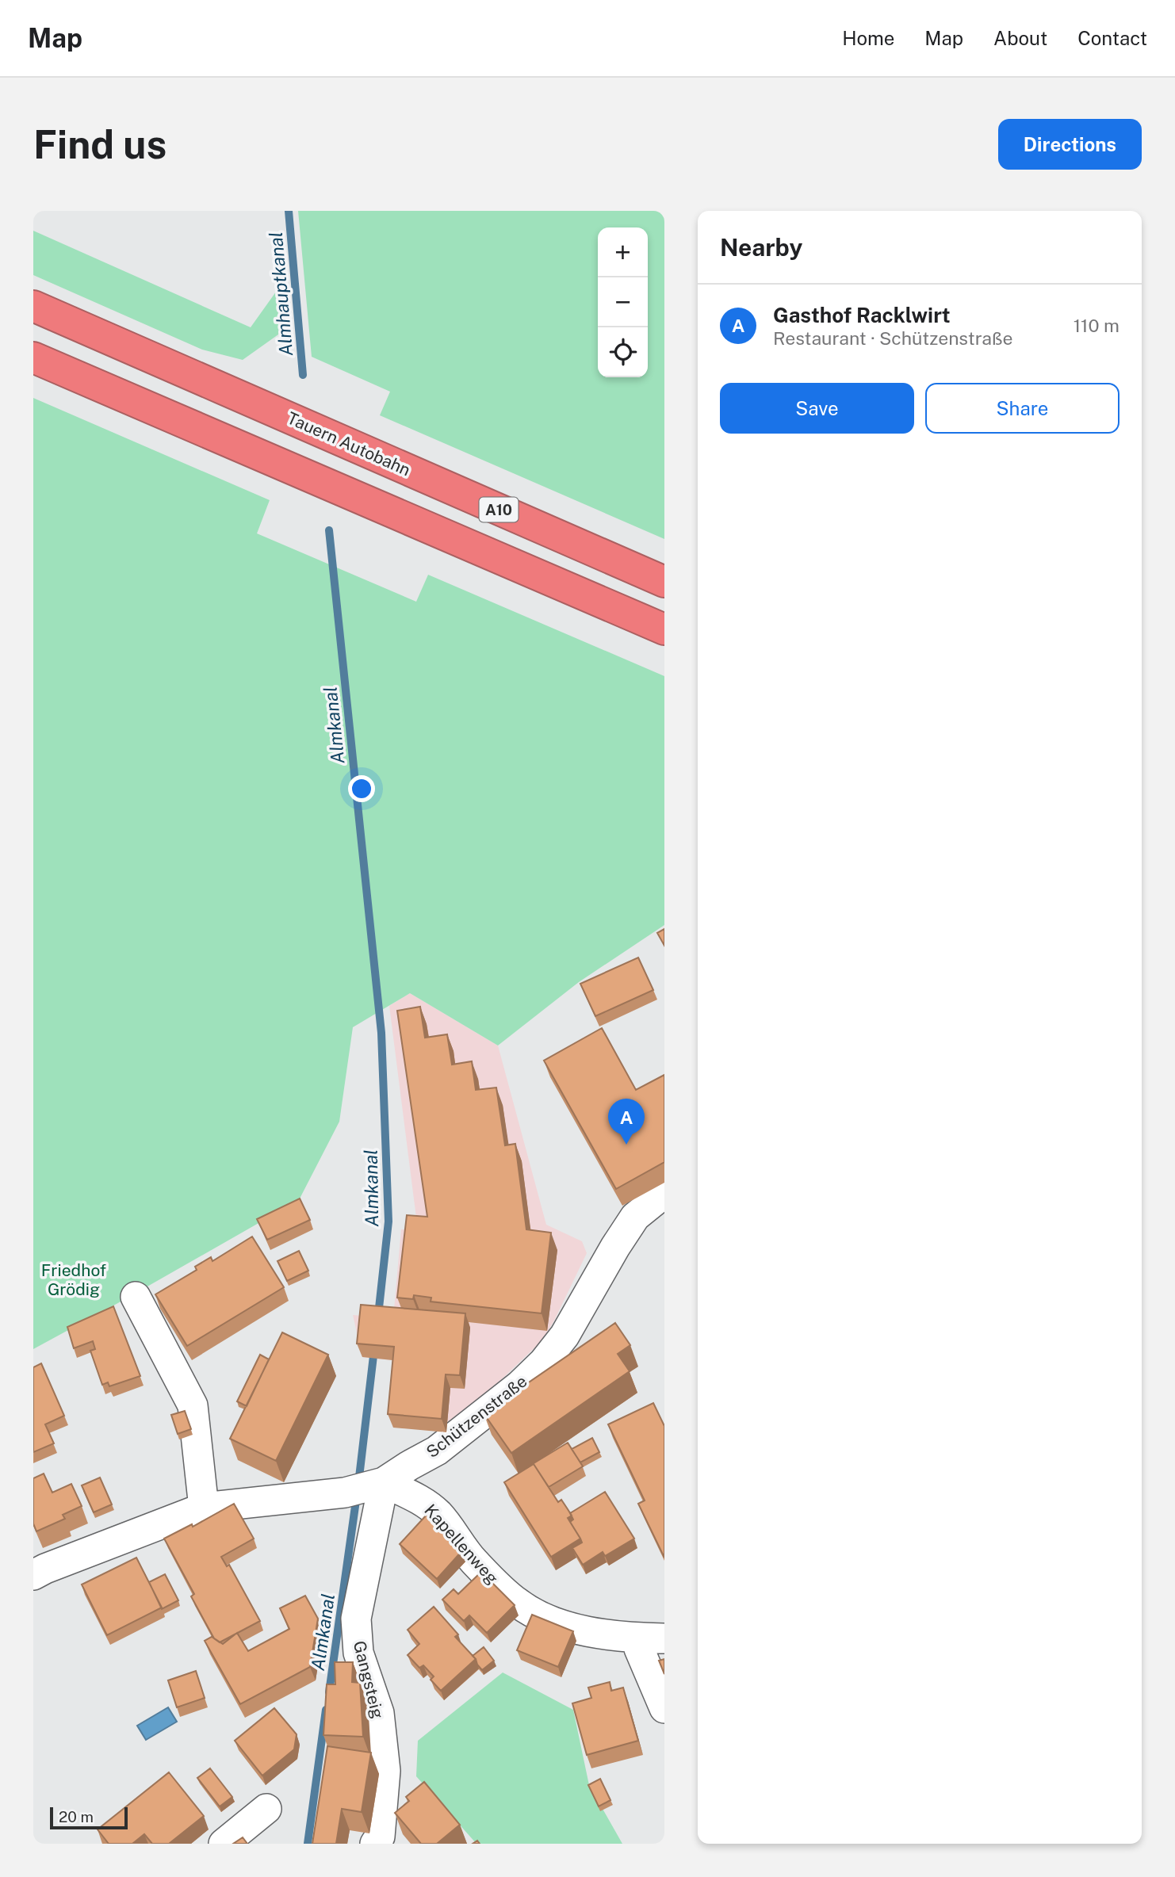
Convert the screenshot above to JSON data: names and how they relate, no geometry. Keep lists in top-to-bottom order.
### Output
{
  "streets": {
    "highway": ["Tauern Autobahn", "A10"],
    "street": ["Schützenstraße", "Kapellenweg", "Gangsteig"]
  },
  "crossings": [
    ["Schützenstraße", "Kapellenweg"],
    ["Schützenstraße", "Gangsteig"],
    ["Kapellenweg", "Gangsteig"]
  ],
  "water": ["Almhauptkanal", "Almkanal"],
  "parks": ["Friedhof Grödig"],
  "scale_bar": "20 m",
  "page": {
    "header": "Map",
    "nav": [
      "Home",
      "Map",
      "About",
      "Contact"
    ],
    "buttons": [
      "Directions",
      ["Save", "Share"]
    ],
    "title": "Find us",
    "heading": "Nearby",
    "map_buttons": ["+", "−"],
    "list": [
      {
        "mark": "A",
        "name": "Gasthof Racklwirt",
        "note": "Restaurant · Schützenstraße",
        "value": "110 m"
      }
    ],
    "pins": "A",
    "scale": "20 m"
  }
}
